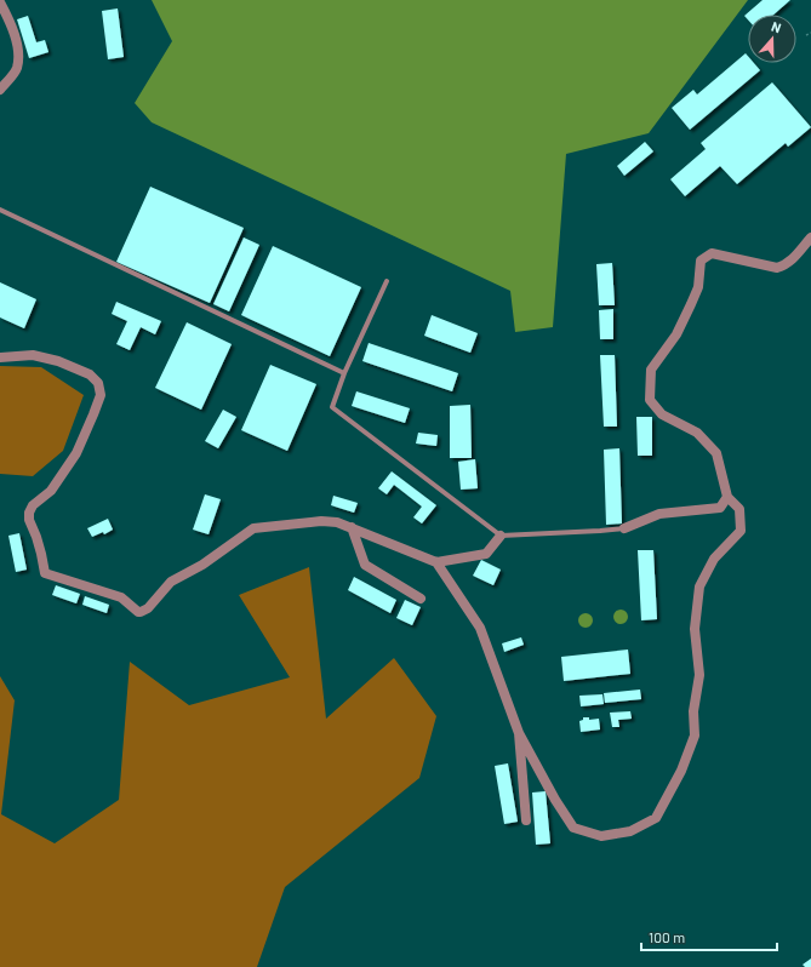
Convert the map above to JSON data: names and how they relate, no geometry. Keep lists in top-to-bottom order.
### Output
{
  "scale_bar": "100 m",
  "north": "top"
}
